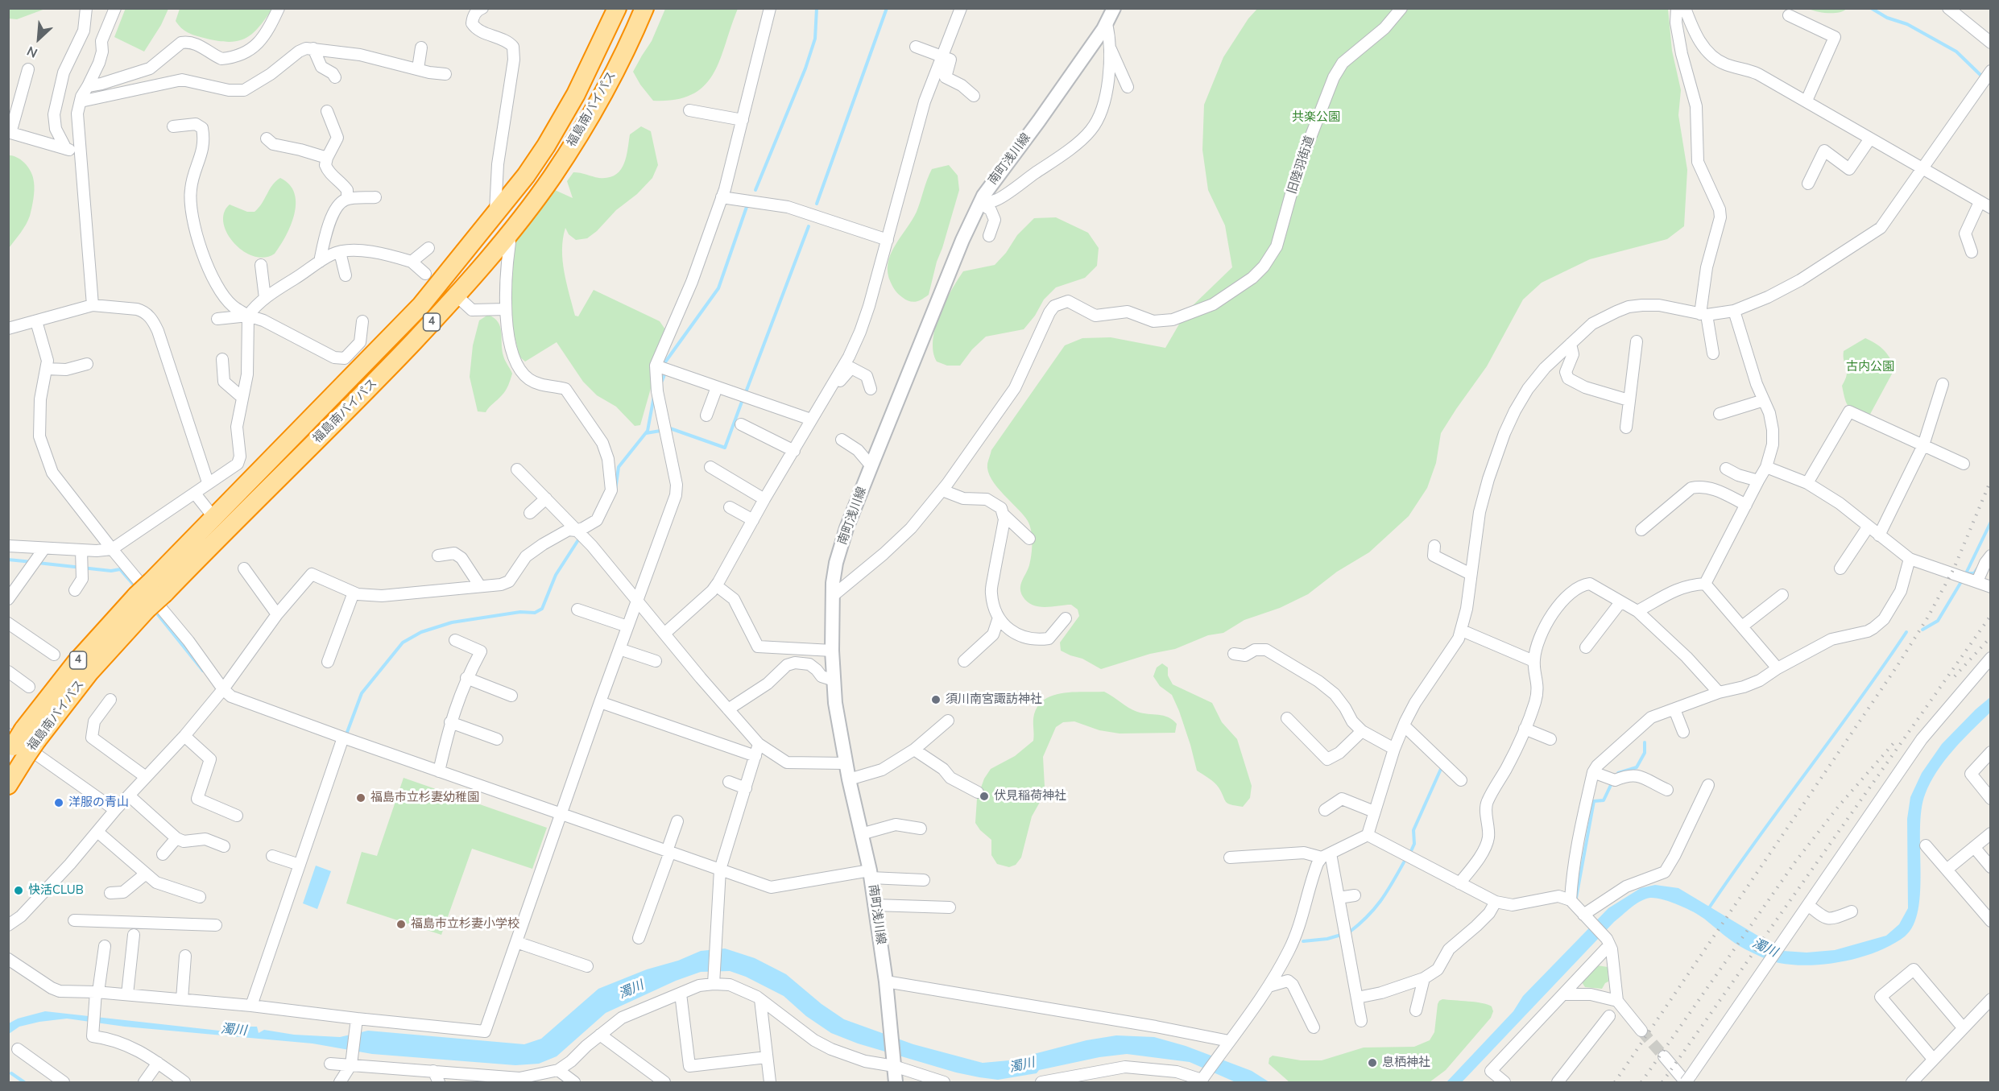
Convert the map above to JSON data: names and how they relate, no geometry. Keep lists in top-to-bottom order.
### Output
{
  "streets": {
    "highway": ["福島南バイパス", "4"],
    "street": ["南町浅川線", "旧陸羽街道"]
  },
  "crossings": [
    ["南町浅川線", "旧陸羽街道"]
  ],
  "water": ["濁川"],
  "parks": ["共楽公園", "古内公園"],
  "places": [
    "須川南宮諏訪神社",
    "伏見稲荷神社",
    "福島市立杉妻幼稚園",
    "洋服の青山",
    "快活CLUB",
    "福島市立杉妻小学校",
    "息栖神社"
  ],
  "north": "bottom left"
}
